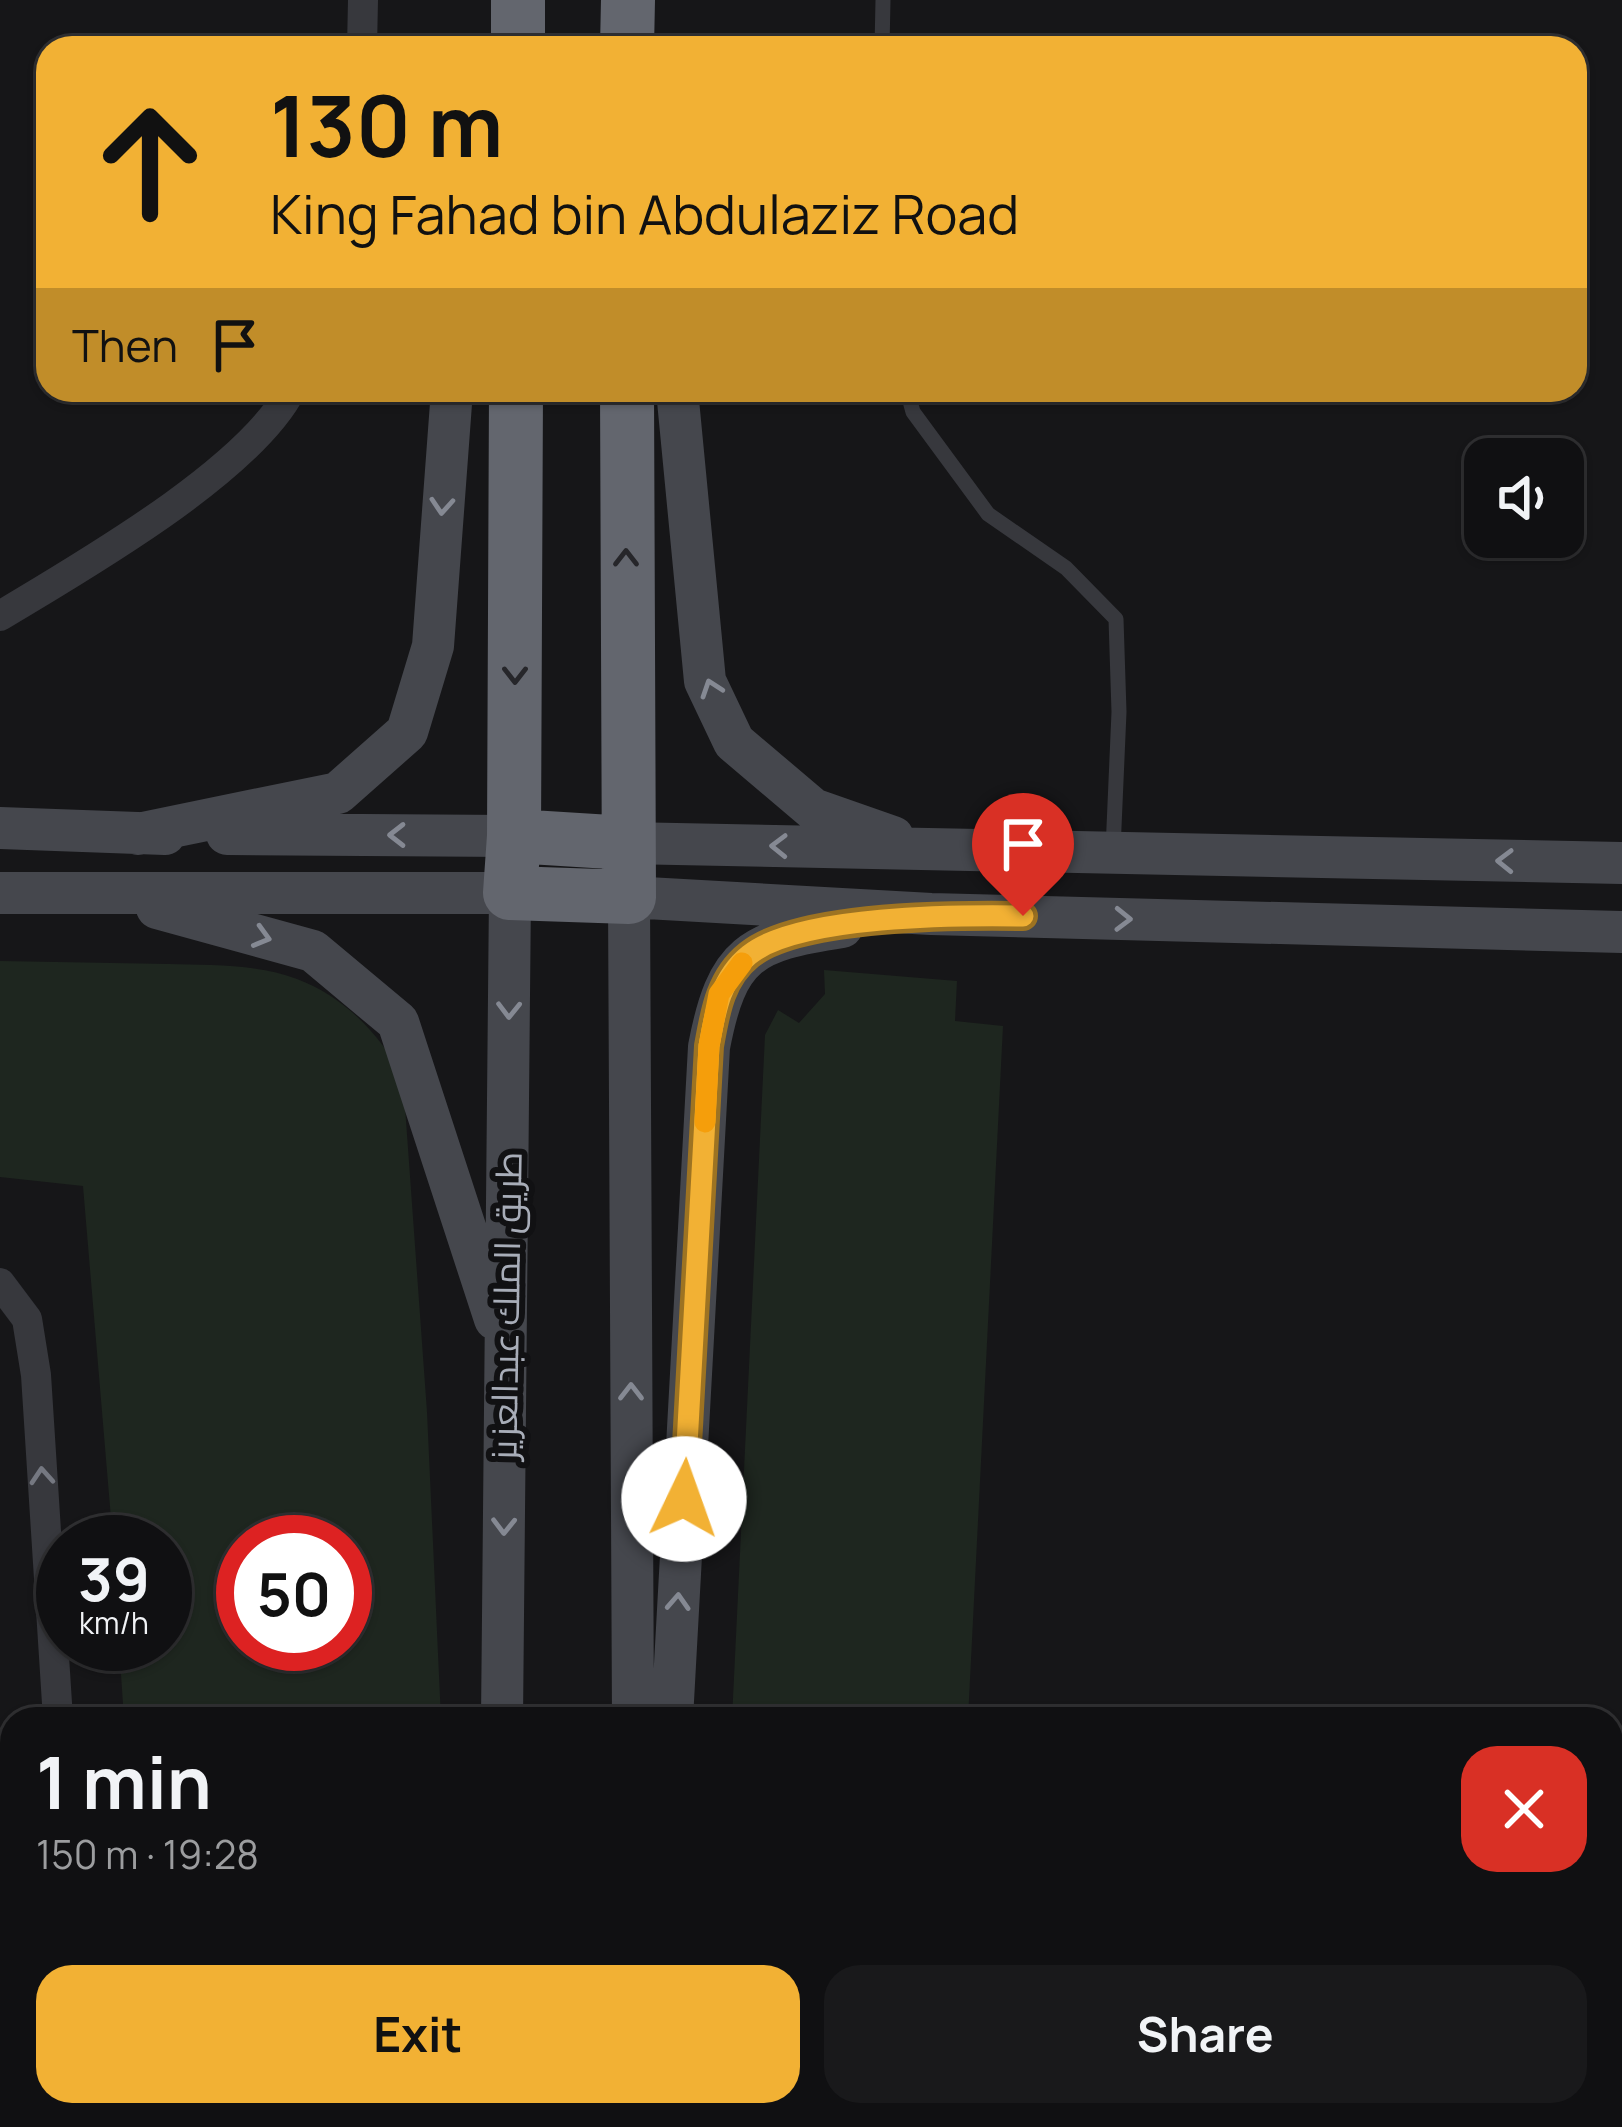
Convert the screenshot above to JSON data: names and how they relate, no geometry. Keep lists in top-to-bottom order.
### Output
{
  "streets": {
    "main road": ["طريق الملك عبدالعزيز"]
  },
  "page": {
    "turn": ["130 m", "King Fahad bin Abdulaziz Road"],
    "then": "Then",
    "speed": "39 km/h",
    "limit": "50",
    "heading": ["1 min", "150 m · 19:28"],
    "buttons": ["Exit", "Share"]
  }
}
